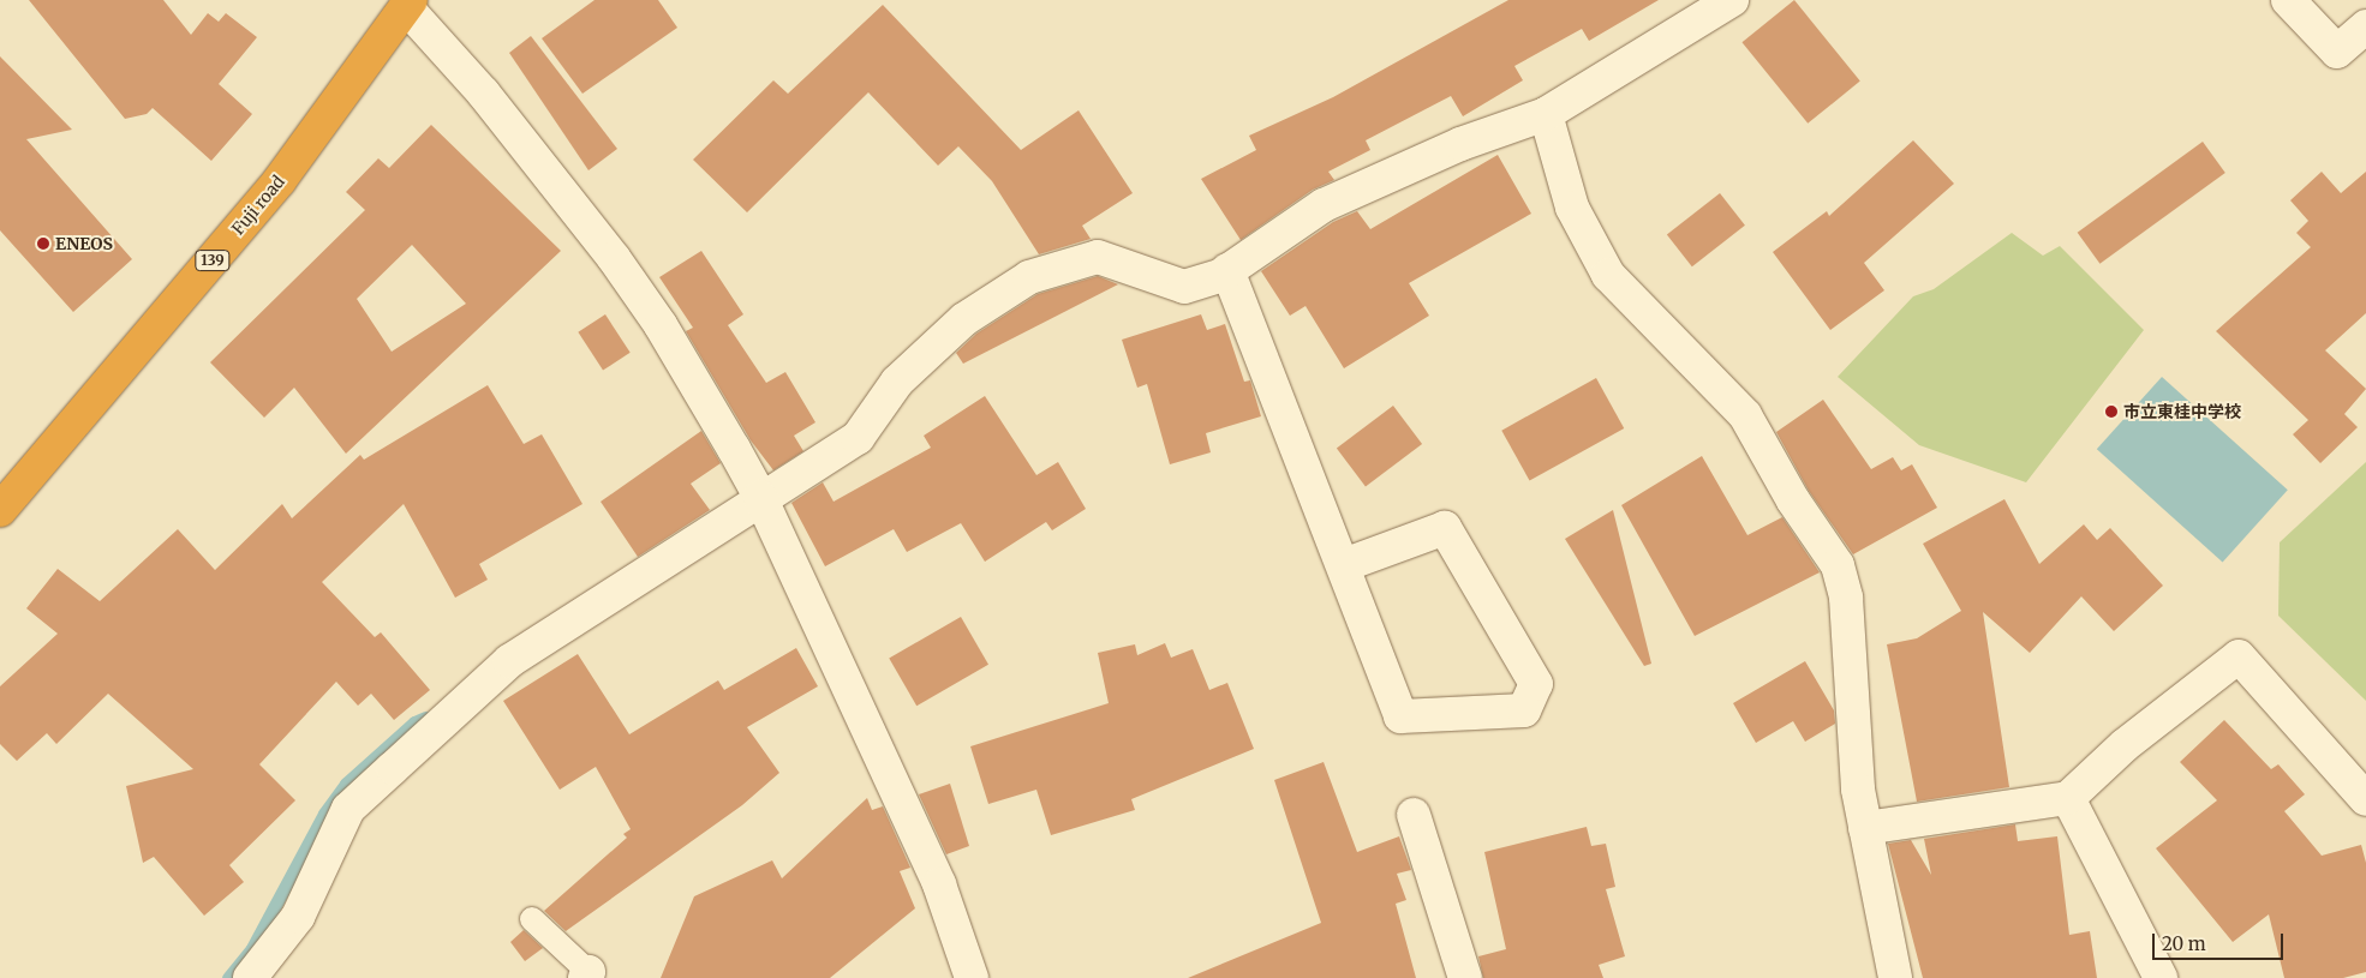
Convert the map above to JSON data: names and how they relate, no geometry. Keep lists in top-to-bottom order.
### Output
{
  "streets": {
    "highway": ["Fuji road", "139"]
  },
  "places": ["ENEOS", "市立東桂中学校"],
  "scale_bar": "20 m"
}
